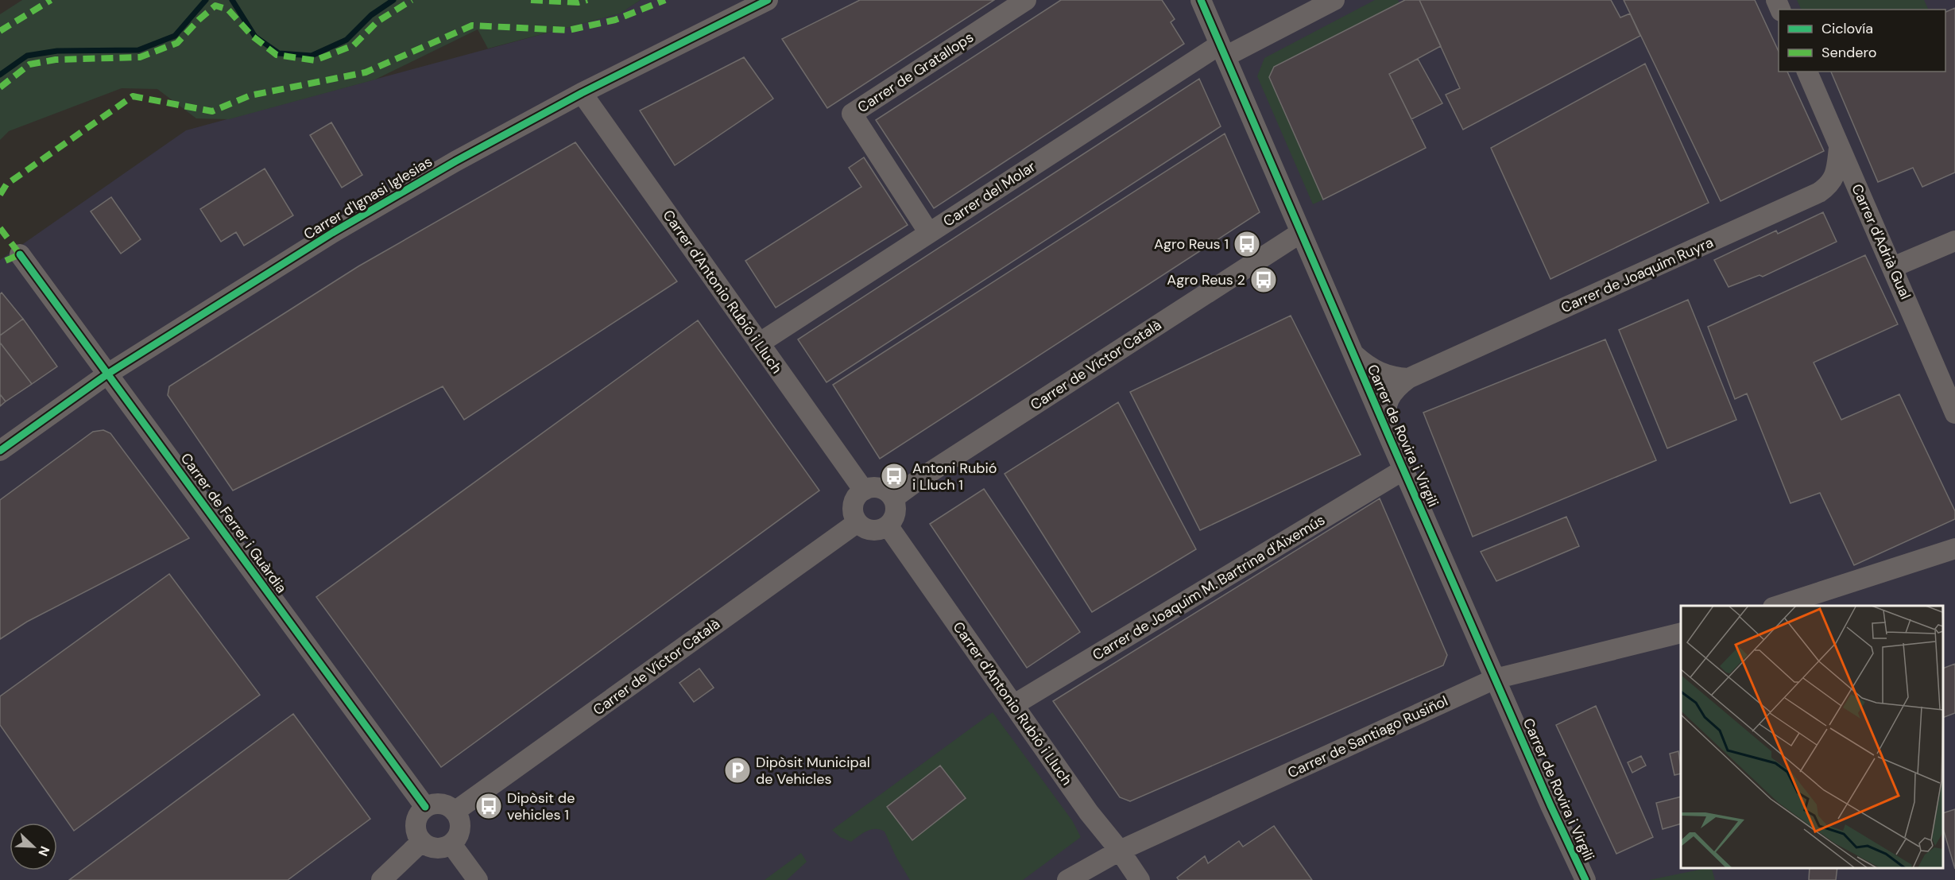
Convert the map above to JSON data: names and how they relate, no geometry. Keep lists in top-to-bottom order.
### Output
{
  "streets": {
    "street": [
      "Carrer de Gratallops",
      "Carrer del Molar",
      "Carrer d'Ignasi Iglesias",
      "Carrer d'Adrià Gual",
      "Carrer de Joaquim Ruyra",
      "Carrer d'Antonio Rubió i Lluch",
      "Carrer de Víctor Català",
      "Carrer de Rovira i Virgili",
      "Carrer de Ferrer i Guàrdia",
      "Carrer de Joaquim M. Bartrina d'Aixemús",
      "Carrer de Santiago Rusiñol"
    ]
  },
  "crossings": [
    ["Carrer de Gratallops", "Carrer del Molar"],
    ["Carrer del Molar", "Carrer d'Antonio Rubió i Lluch"],
    ["Carrer del Molar", "Carrer de Rovira i Virgili"],
    ["Carrer d'Ignasi Iglesias", "Carrer d'Antonio Rubió i Lluch"],
    ["Carrer d'Ignasi Iglesias", "Carrer de Ferrer i Guàrdia"],
    ["Carrer d'Adrià Gual", "Carrer de Joaquim Ruyra"],
    ["Carrer de Joaquim Ruyra", "Carrer de Rovira i Virgili"],
    ["Carrer d'Antonio Rubió i Lluch", "Carrer de Víctor Català"],
    ["Carrer d'Antonio Rubió i Lluch", "Carrer de Joaquim M. Bartrina d'Aixemús"],
    ["Carrer d'Antonio Rubió i Lluch", "Carrer de Santiago Rusiñol"],
    ["Carrer de Víctor Català", "Carrer de Rovira i Virgili"],
    ["Carrer de Víctor Català", "Carrer de Ferrer i Guàrdia"],
    ["Carrer de Rovira i Virgili", "Carrer de Joaquim M. Bartrina d'Aixemús"],
    ["Carrer de Rovira i Virgili", "Carrer de Santiago Rusiñol"]
  ],
  "places": {
    "bus stop": [
      "Agro Reus 1",
      "Agro Reus 2",
      "Antoni Rubió i Lluch 1",
      "Dipòsit de vehicles 1"
    ],
    "parking": ["Dipòsit Municipal de Vehicles"]
  },
  "legend": ["Ciclovía", "Sendero"],
  "north": "bottom right"
}
